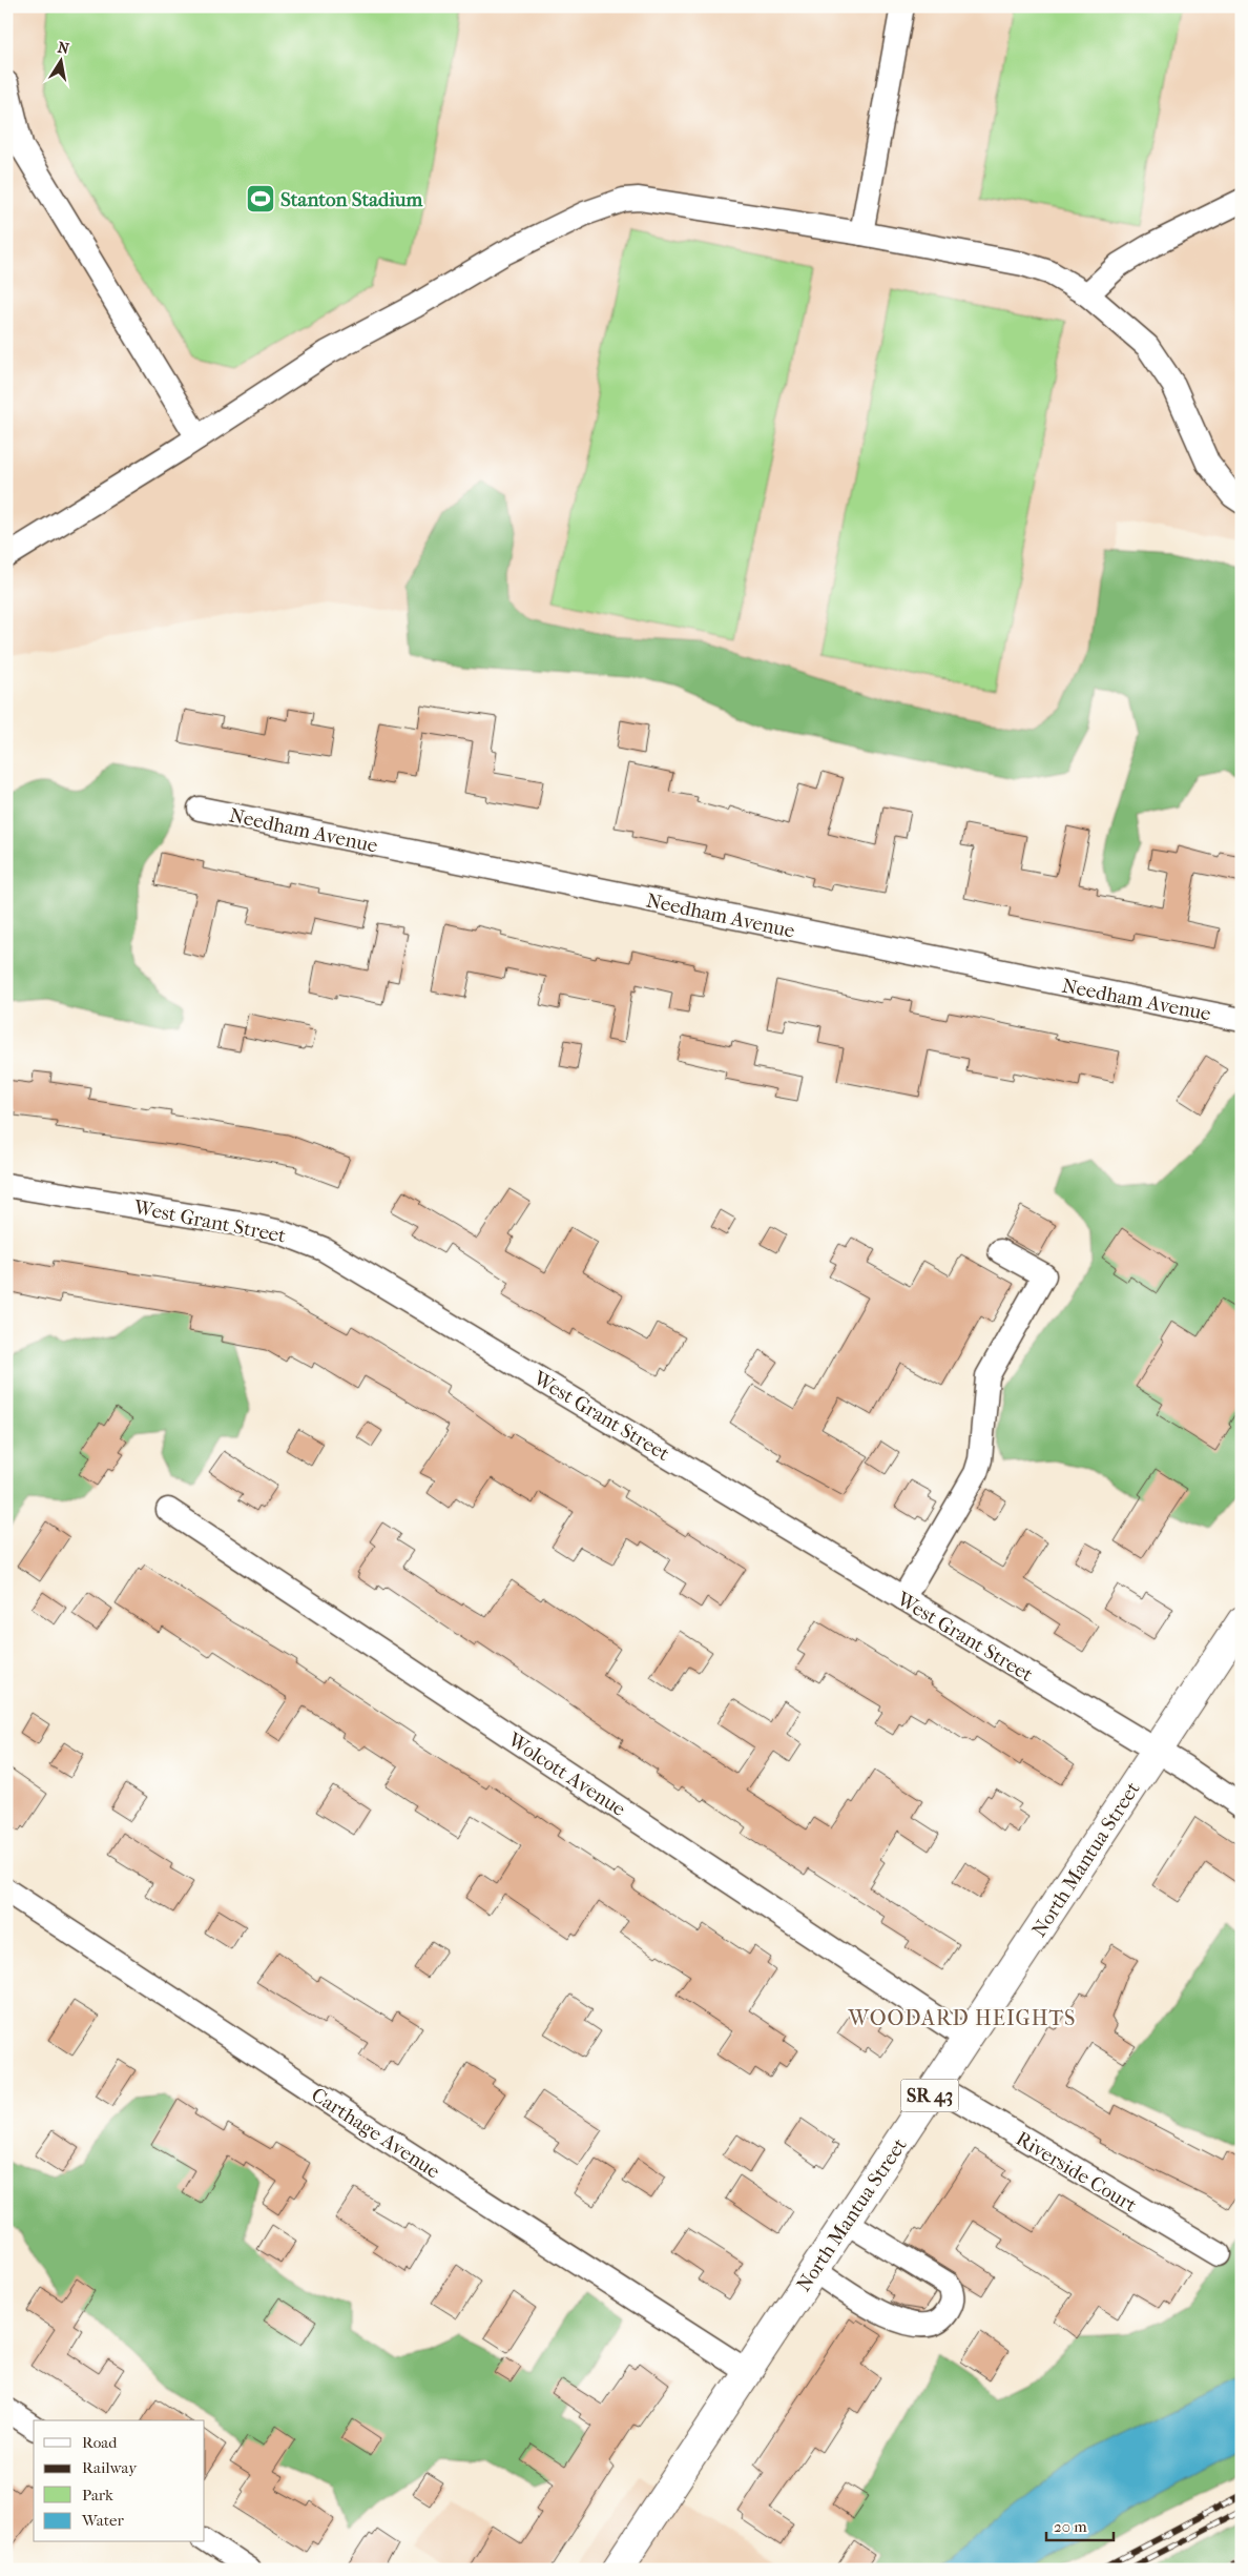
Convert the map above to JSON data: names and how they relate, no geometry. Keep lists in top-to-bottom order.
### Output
{
  "streets": {
    "main road": ["North Mantua Street", "SR 43"],
    "street": [
      "Needham Avenue",
      "West Grant Street",
      "Wolcott Avenue",
      "Carthage Avenue",
      "Riverside Court"
    ]
  },
  "crossings": [
    ["West Grant Street", "North Mantua Street"],
    ["Wolcott Avenue", "North Mantua Street"],
    ["North Mantua Street", "Carthage Avenue"],
    ["North Mantua Street", "Riverside Court"]
  ],
  "districts": ["WOODARD HEIGHTS"],
  "places": {
    "sports": ["Stanton Stadium"]
  },
  "legend": [
    "Road",
    "Railway",
    "Park",
    "Water"
  ],
  "scale_bar": "20 m",
  "north": "top"
}
